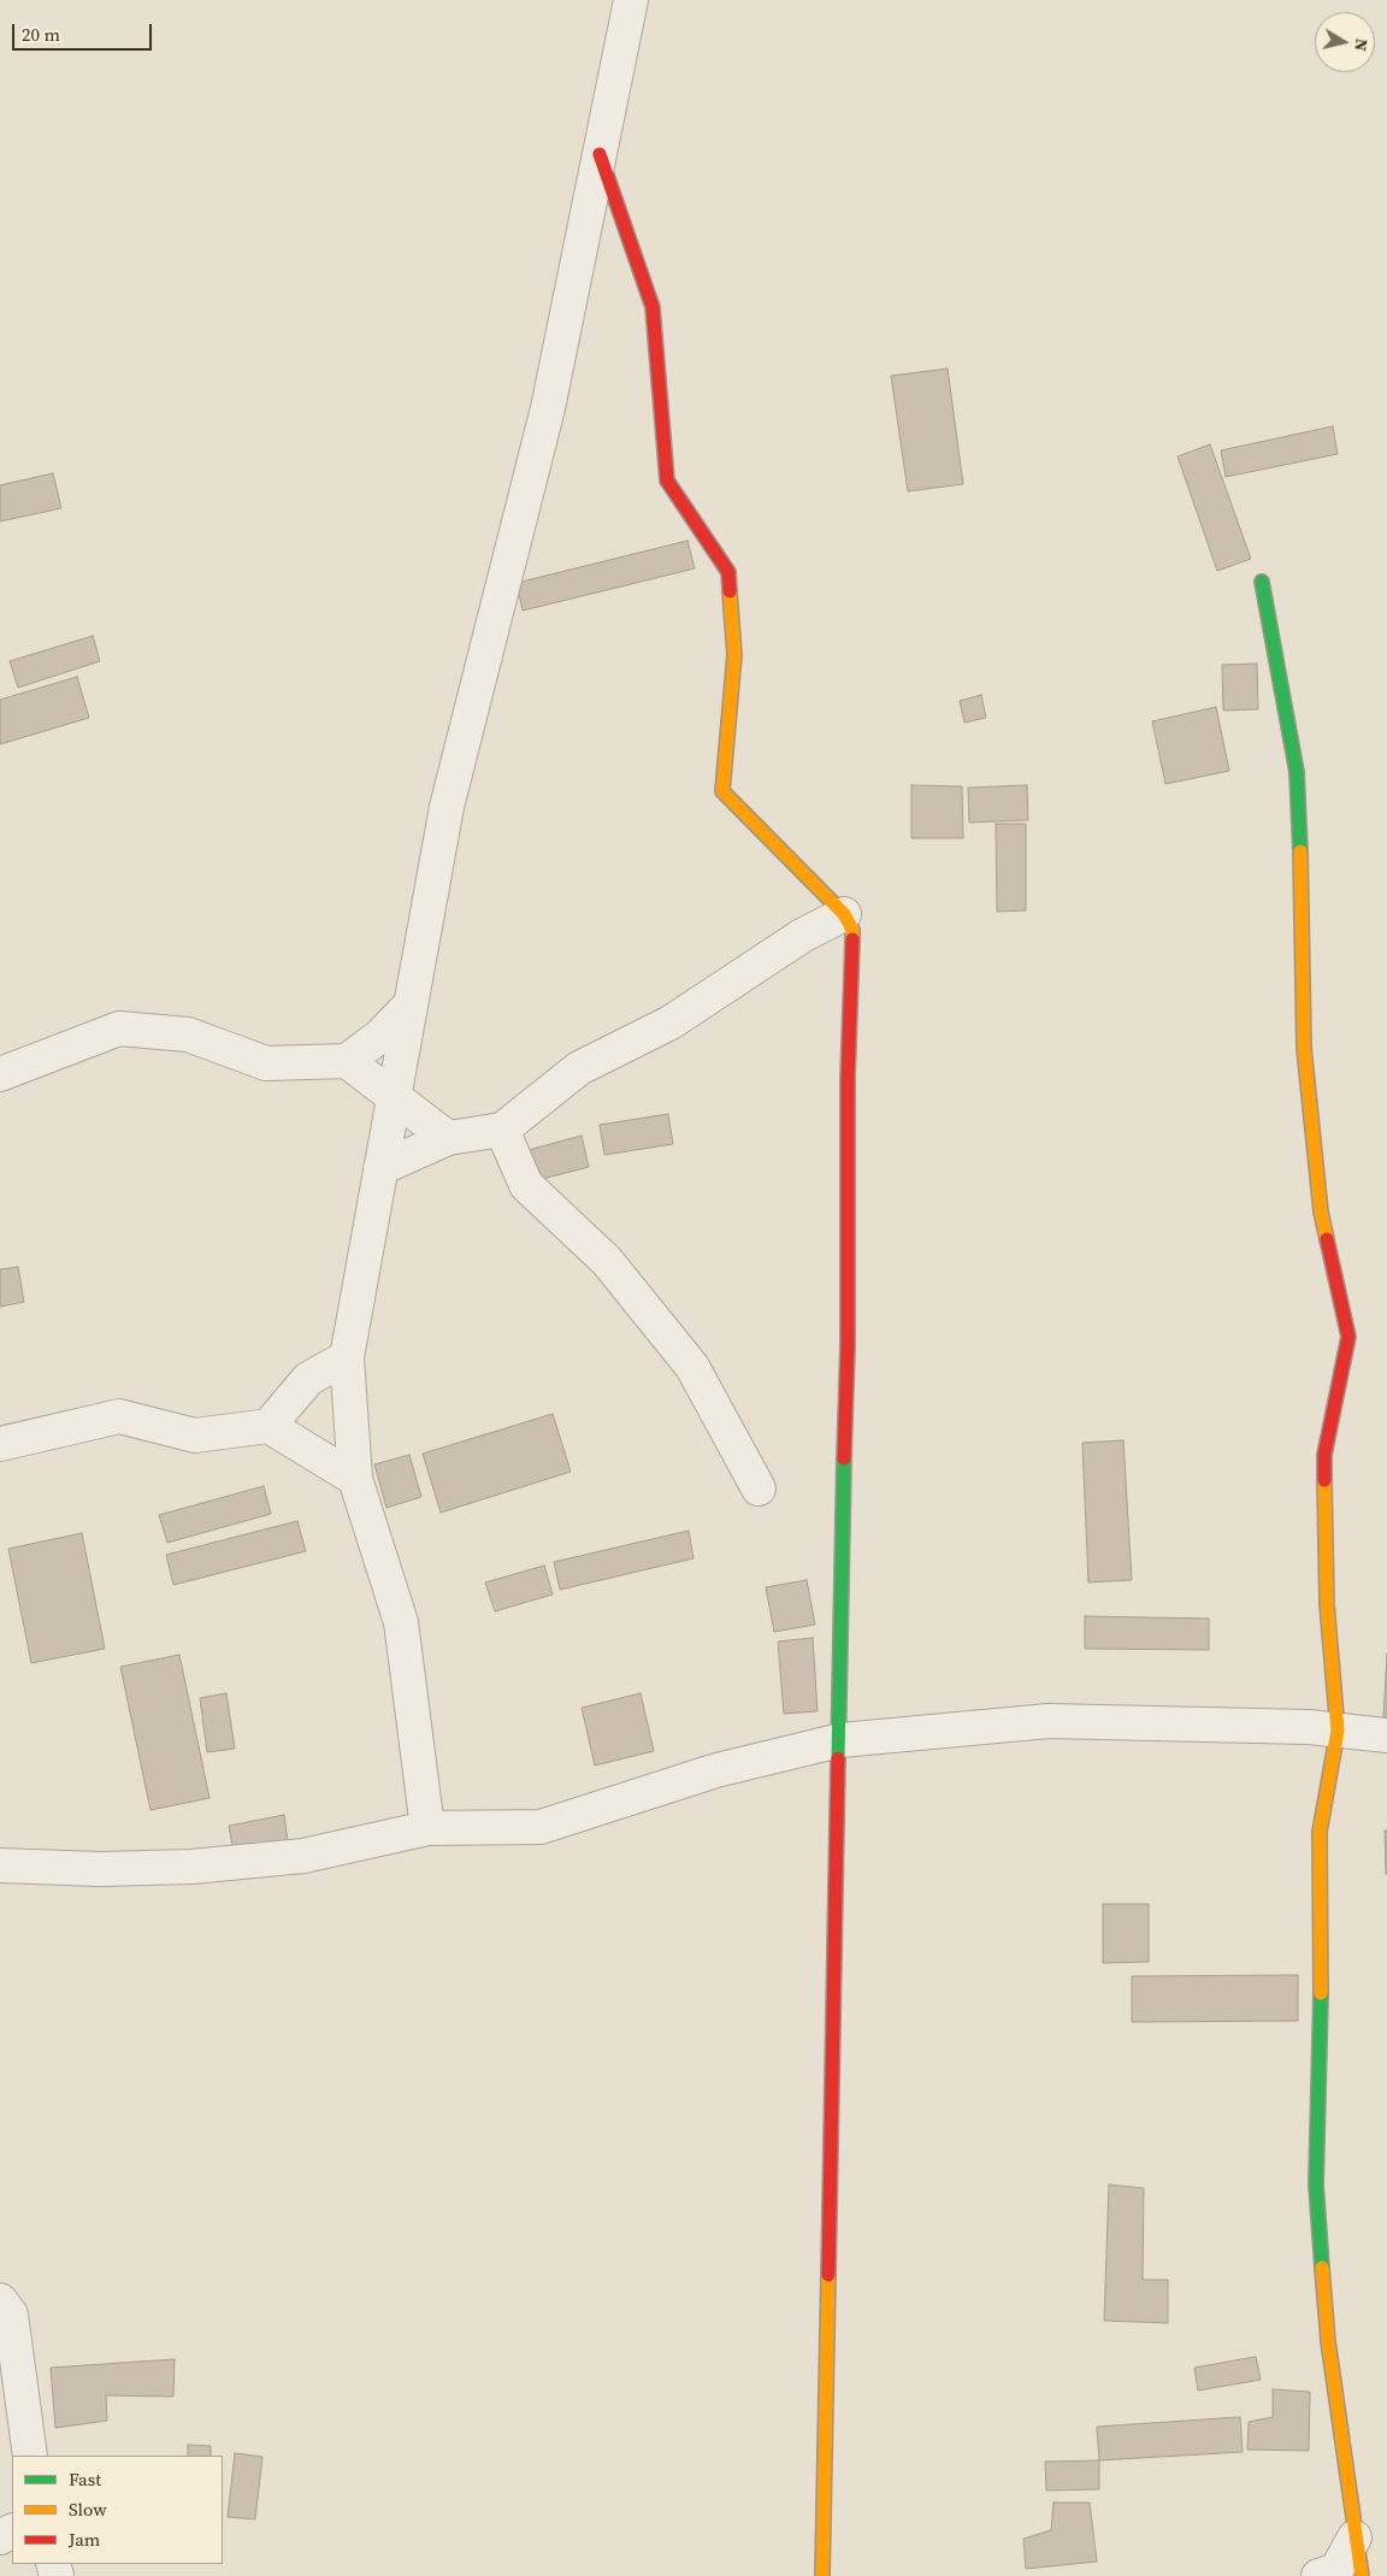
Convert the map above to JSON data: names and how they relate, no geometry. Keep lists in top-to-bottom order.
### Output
{
  "legend": ["Fast", "Slow", "Jam"],
  "scale_bar": "20 m",
  "north": "right"
}
